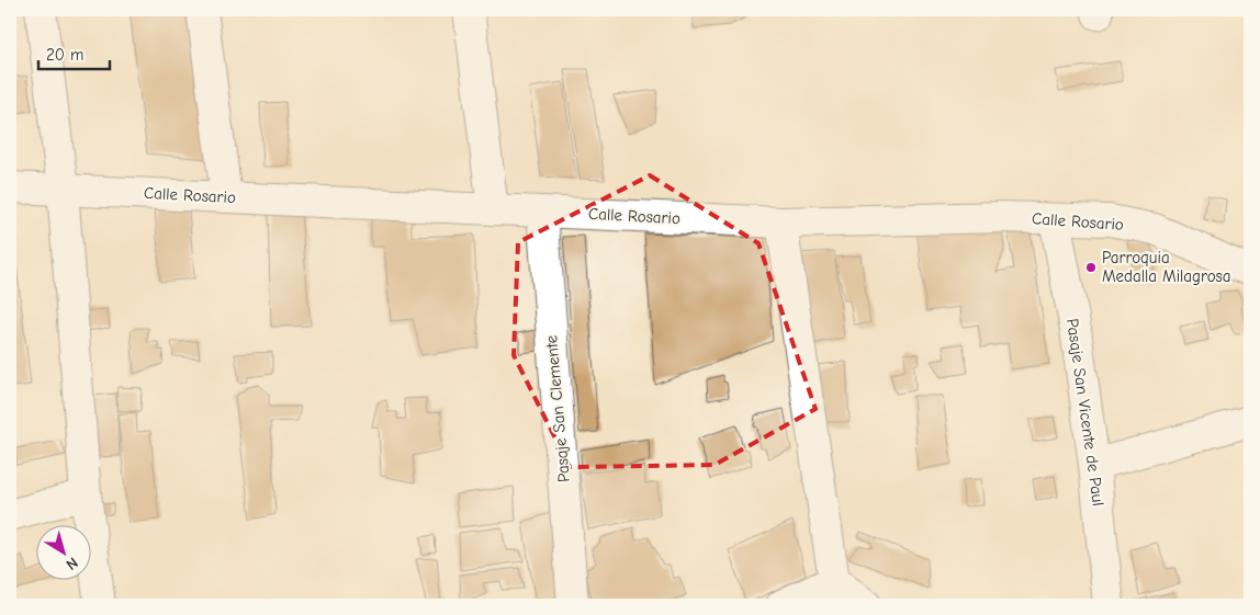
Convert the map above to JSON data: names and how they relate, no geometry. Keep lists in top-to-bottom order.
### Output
{
  "streets": {
    "street": ["Calle Rosario", "Pasaje San Clemente", "Pasaje San Vicente de Paul"]
  },
  "crossings": [
    ["Calle Rosario", "Pasaje San Clemente"],
    ["Calle Rosario", "Pasaje San Vicente de Paul"]
  ],
  "places": ["Parroquia Medalla Milagrosa"],
  "scale_bar": "20 m",
  "north": "bottom right"
}
